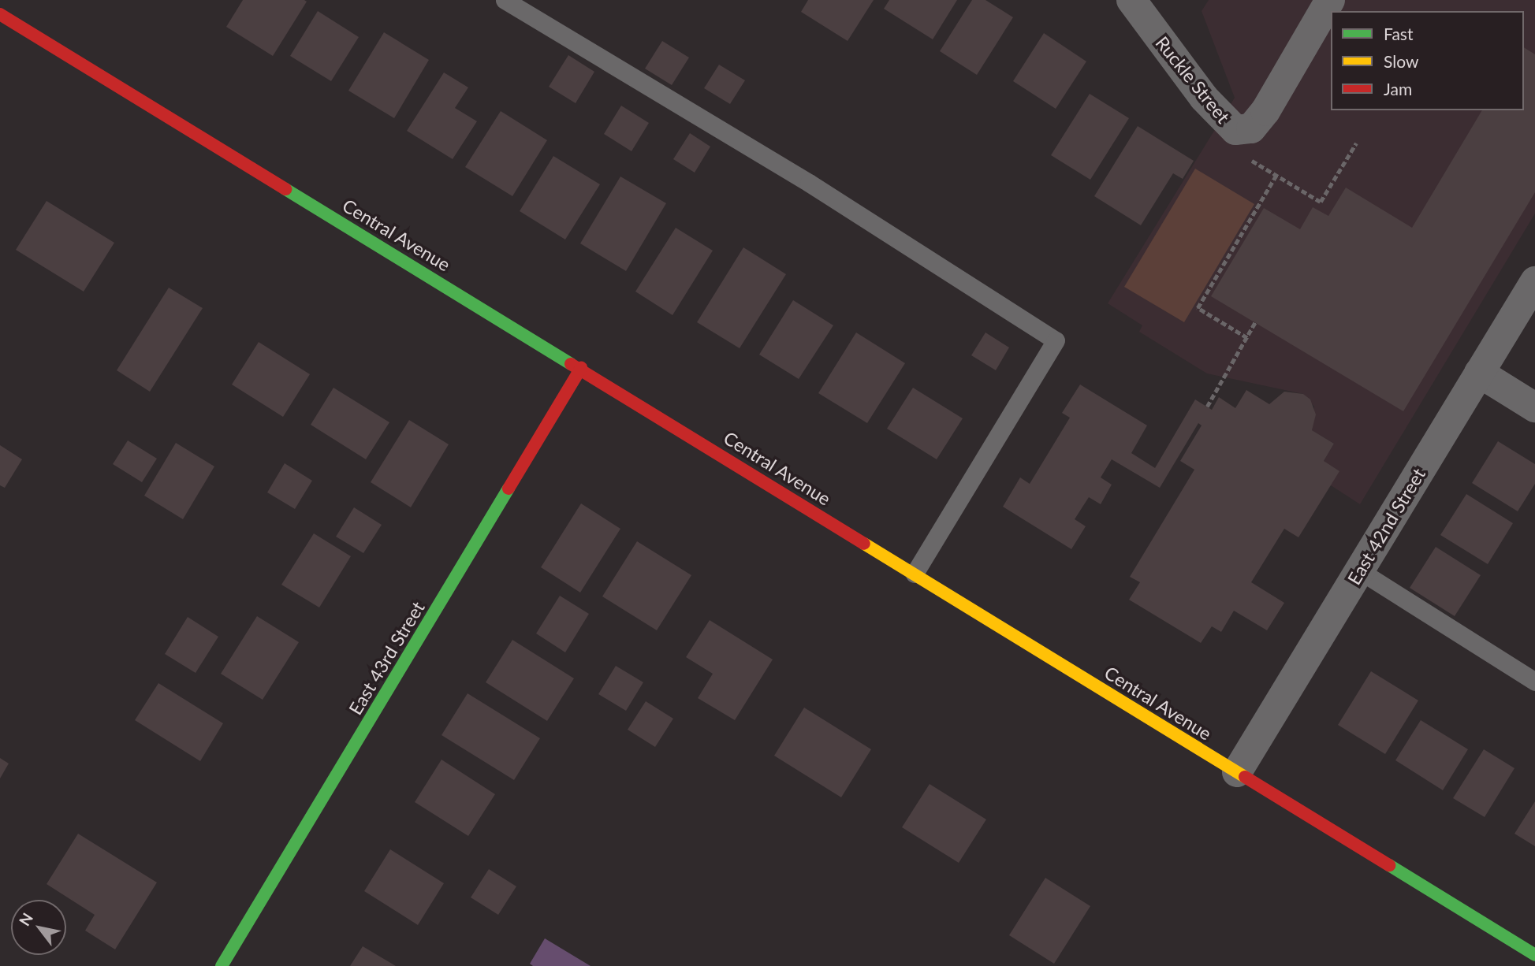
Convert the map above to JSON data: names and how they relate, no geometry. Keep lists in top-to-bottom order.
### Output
{
  "streets": {
    "main road": ["Central Avenue", "East 43rd Street"],
    "street": ["Ruckle Street", "East 42nd Street"]
  },
  "crossings": [
    ["Central Avenue", "East 42nd Street"],
    ["Central Avenue", "East 43rd Street"]
  ],
  "legend": ["Fast", "Slow", "Jam"],
  "north": "top left"
}
